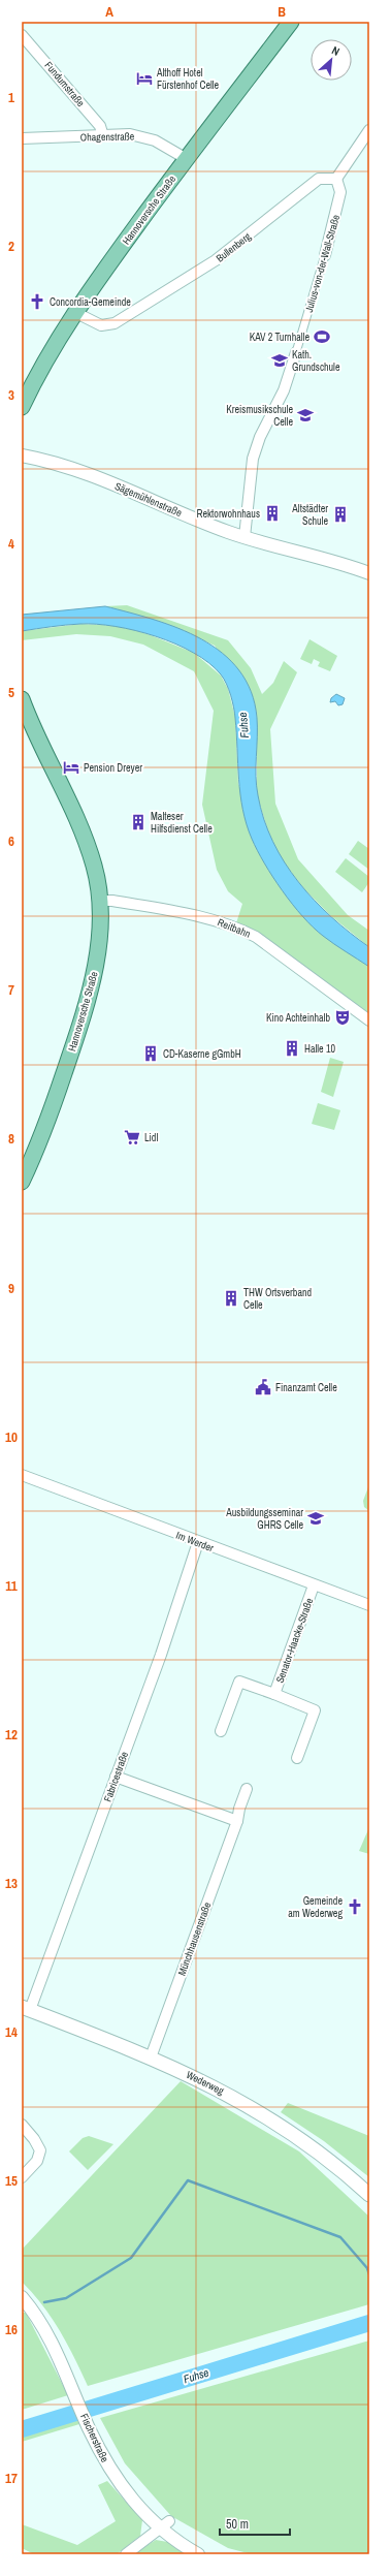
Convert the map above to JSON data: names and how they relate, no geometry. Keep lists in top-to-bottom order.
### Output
{
  "streets": {
    "main road": ["Hannoversche Straße", "Wederweg"],
    "street": [
      "Fundumstraße",
      "Ohagenstraße",
      "Bullenberg",
      "Julius-von-der-Wall-Straße",
      "Sägemühlenstraße",
      "Reitbahn",
      "Im Werder",
      "Senator-Haacke-Straße",
      "Fabricestraße",
      "Münchhausenstraße",
      "Fischerstraße"
    ]
  },
  "crossings": [
    ["Fundumstraße", "Ohagenstraße"],
    ["Ohagenstraße", "Hannoversche Straße"],
    ["Hannoversche Straße", "Bullenberg"],
    ["Hannoversche Straße", "Reitbahn"],
    ["Bullenberg", "Julius-von-der-Wall-Straße"],
    ["Julius-von-der-Wall-Straße", "Sägemühlenstraße"],
    ["Im Werder", "Senator-Haacke-Straße"],
    ["Im Werder", "Fabricestraße"],
    ["Fabricestraße", "Wederweg"],
    ["Münchhausenstraße", "Wederweg"]
  ],
  "water": ["Fuhse"],
  "places": {
    "hotel": ["Althoff Hotel Fürstenhof Celle", "Pension Dreyer"],
    "church": ["Concordia-Gemeinde", "Gemeinde am Wederweg"],
    "sports": ["KAV 2 Turnhalle"],
    "school or university": ["Kath. Grundschule", "Kreismusikschule Celle", "Ausbildungsseminar GHRS Celle"],
    "building": [
      "Rektorwohnhaus",
      "Altstädter Schule",
      "Malteser Hilfsdienst Celle",
      "Halle 10",
      "CD-Kaserne gGmbH",
      "THW Ortsverband Celle"
    ],
    "theatre": ["Kino Achteinhalb"],
    "supermarket": ["Lidl"],
    "public building": ["Finanzamt Celle"]
  },
  "scale_bar": "50 m",
  "north": "top right",
  "grid": {
    "columns": ["A", "B"],
    "rows": [
      "1",
      "2",
      "3",
      "4",
      "5",
      "6",
      "7",
      "8",
      "9",
      "10",
      "11",
      "12",
      "13",
      "14",
      "15",
      "16",
      "17"
    ]
  }
}
